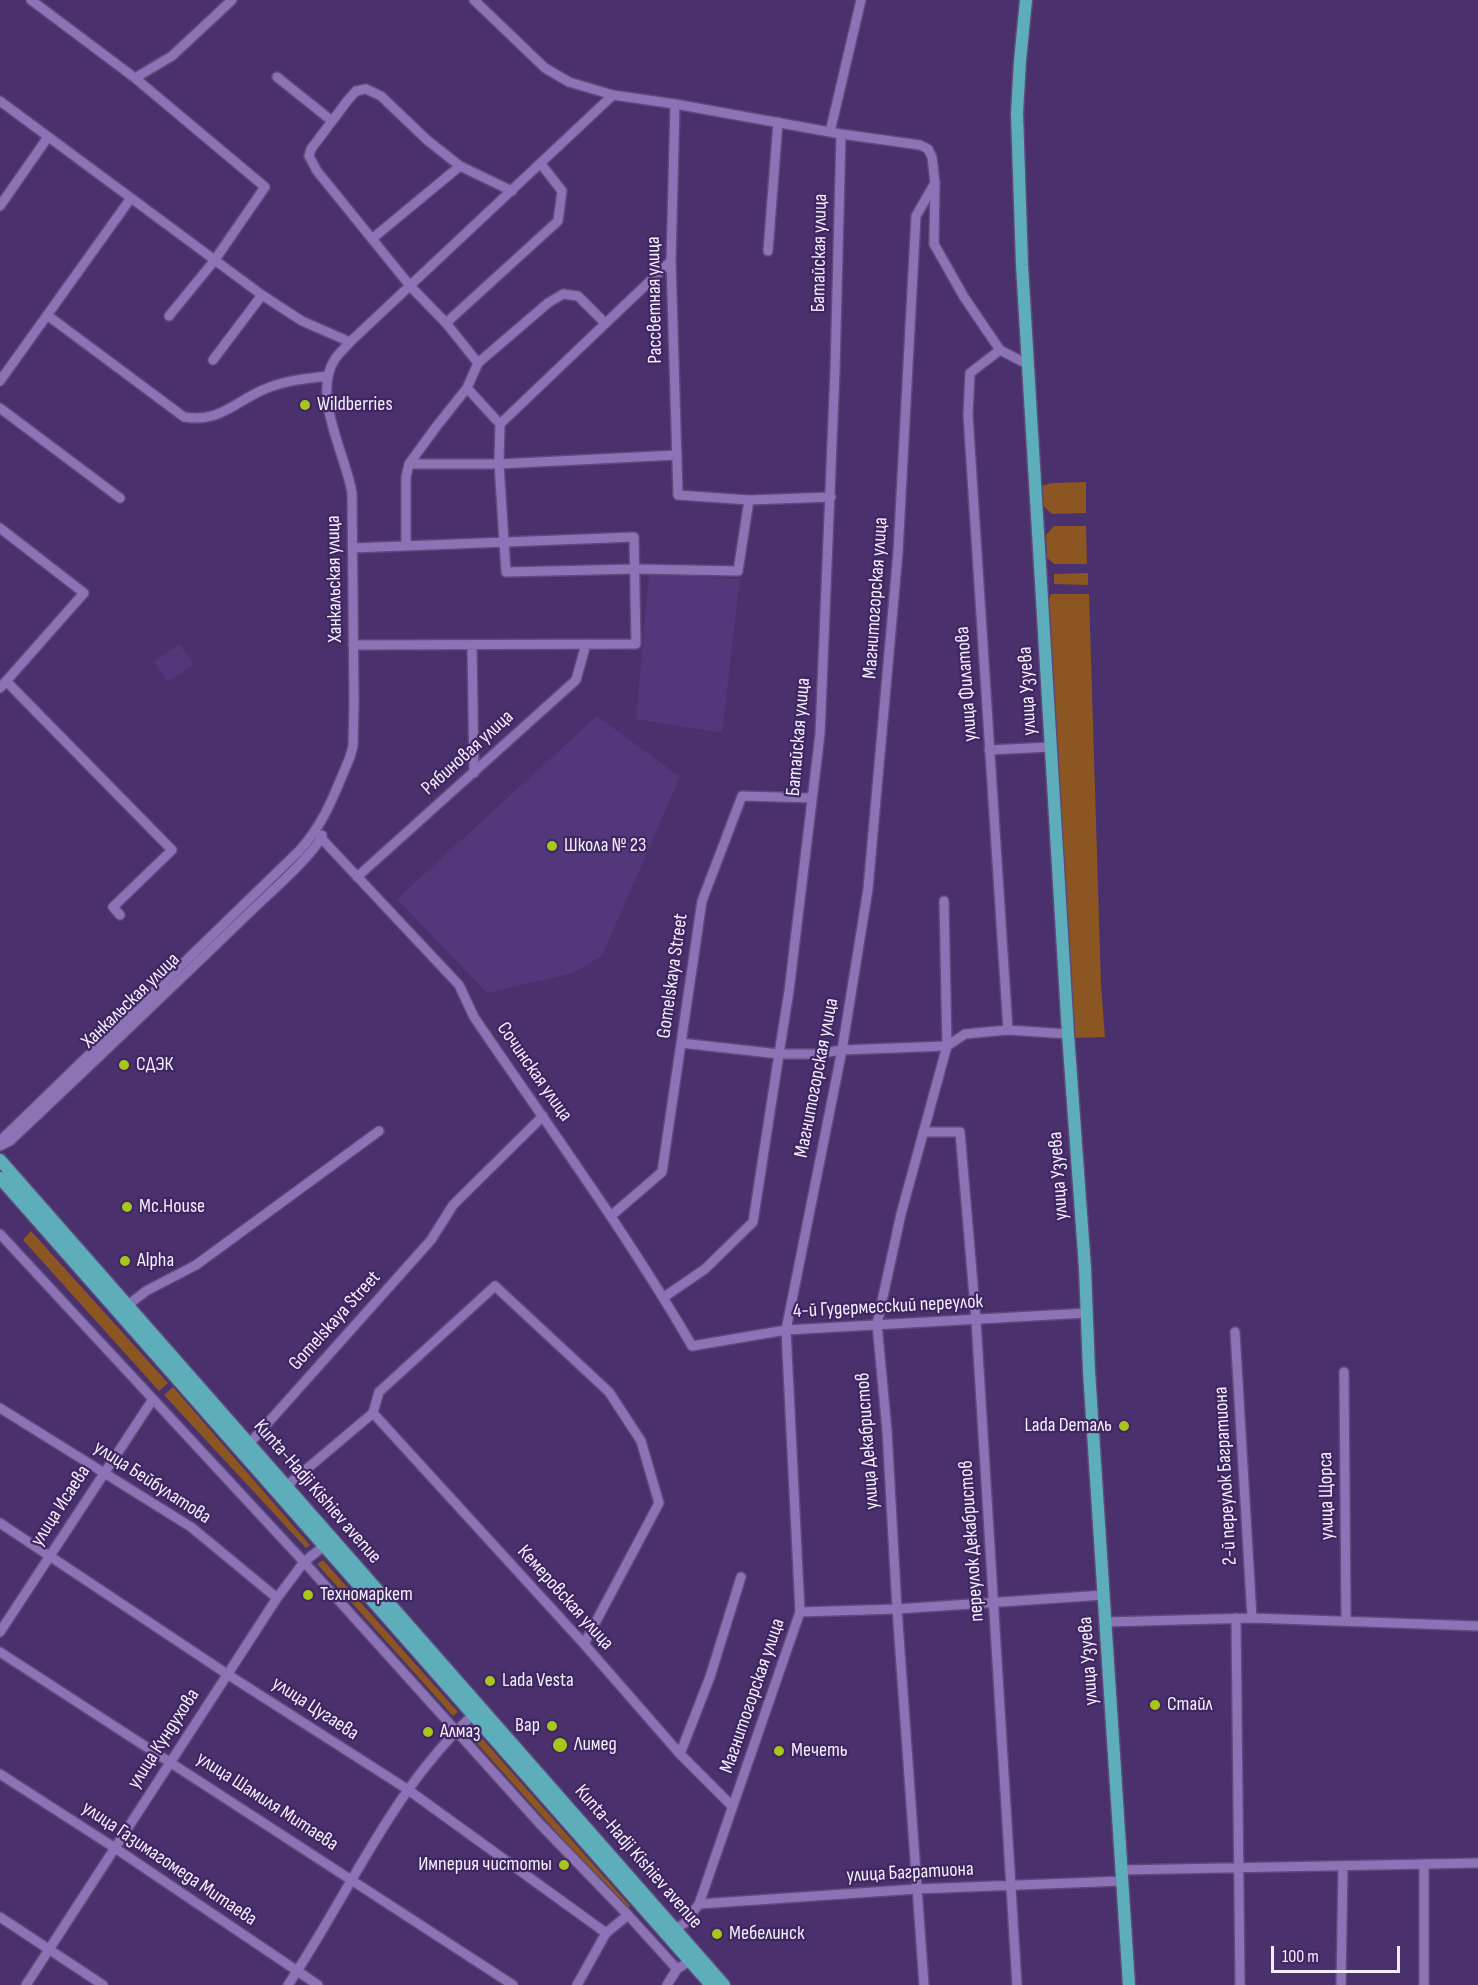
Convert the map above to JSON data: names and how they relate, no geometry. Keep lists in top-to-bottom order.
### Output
{
  "streets": {
    "main road": ["улица Узуева", "Kunta-Hadji Kishiev avenue"],
    "street": [
      "Батайская улица",
      "Рассветная улица",
      "Ханкальская улица",
      "Магнитогорская улица",
      "улица Филатова",
      "Рябиновая улица",
      "Gomelskaya Street",
      "Сочинская улица",
      "4-й Гудермесский переулок",
      "улица Декабристов",
      "2-й переулок Багратиона",
      "улица Бейбулатова",
      "улица Щорса",
      "улица Исаева",
      "переулок Декабристов",
      "Кемеровская улица",
      "улица Цугаева",
      "улица Кундухова",
      "улица Шамиля Митаева",
      "улица Газимагомеда Митаева",
      "улица Багратиона"
    ]
  },
  "crossings": [
    ["Батайская улица", "Gomelskaya Street"],
    ["Батайская улица", "Сочинская улица"],
    ["Ханкальская улица", "Сочинская улица"],
    ["Магнитогорская улица", "4-й Гудермесский переулок"],
    ["Магнитогорская улица", "Kunta-Hadji Kishiev avenue"],
    ["Магнитогорская улица", "Кемеровская улица"],
    ["Магнитогорская улица", "улица Багратиона"],
    ["улица Узуева", "4-й Гудермесский переулок"],
    ["улица Узуева", "улица Багратиона"],
    ["Рябиновая улица", "Сочинская улица"],
    ["Gomelskaya Street", "Сочинская улица"],
    ["Gomelskaya Street", "Kunta-Hadji Kishiev avenue"],
    ["Сочинская улица", "4-й Гудермесский переулок"],
    ["4-й Гудермесский переулок", "улица Декабристов"],
    ["4-й Гудермесский переулок", "переулок Декабристов"],
    ["улица Декабристов", "переулок Декабристов"],
    ["улица Декабристов", "улица Багратиона"],
    ["улица Бейбулатова", "улица Исаева"],
    ["улица Бейбулатова", "улица Кундухова"],
    ["Kunta-Hadji Kishiev avenue", "улица Кундухова"],
    ["улица Исаева", "улица Цугаева"],
    ["переулок Декабристов", "улица Багратиона"],
    ["улица Цугаева", "улица Кундухова"],
    ["улица Кундухова", "улица Шамиля Митаева"],
    ["улица Кундухова", "улица Газимагомеда Митаева"]
  ],
  "places": [
    "Wildberries",
    "Школа № 23",
    "СДЭК",
    "Mc.House",
    "Alpha",
    "Lada Dеталь",
    "Техномаркет",
    "Lada Vesta",
    "Стайл",
    "Вар",
    "Алмаз",
    "Лимед",
    "Мечеть",
    "Империя чистоты",
    "Мебелинск"
  ],
  "scale_bar": "100 m"
}
